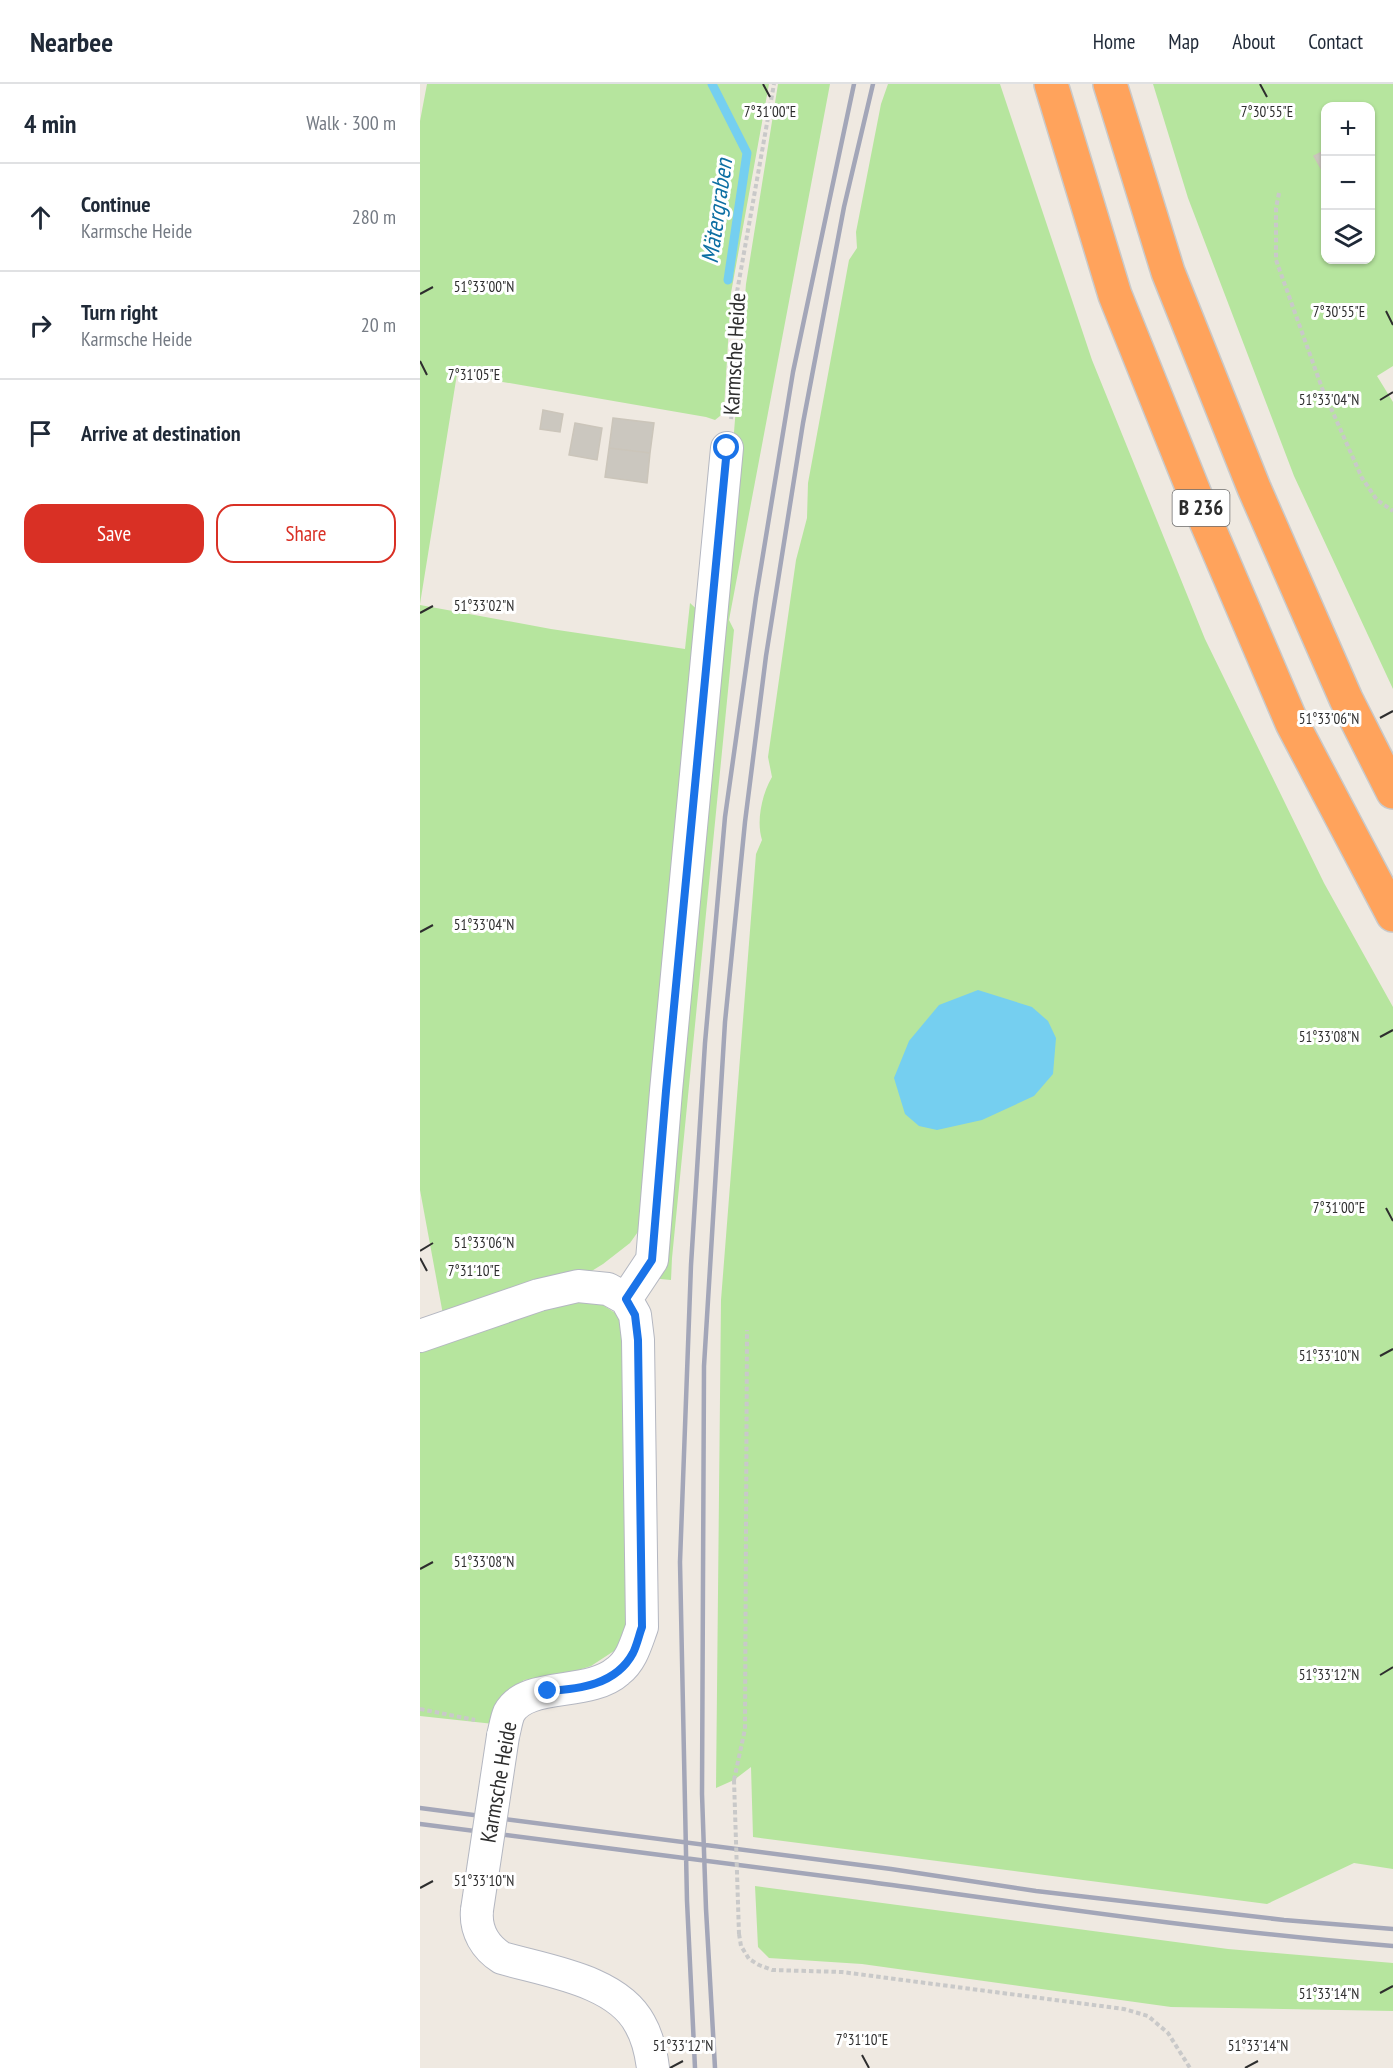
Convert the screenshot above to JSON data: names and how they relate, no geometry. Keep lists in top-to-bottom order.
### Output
{
  "streets": {
    "highway": ["B 236"],
    "lane": ["Karmsche Heide"]
  },
  "water": ["Mätergraben"],
  "page": {
    "header": "Nearbee",
    "nav": [
      "Home",
      "Map",
      "About",
      "Contact"
    ],
    "heading": ["4 min", "Walk · 300 m"],
    "map_buttons": ["+", "−"],
    "list": [
      ["Continue", "Karmsche Heide", "280 m"],
      ["Turn right", "Karmsche Heide", "20 m"],
      "Arrive at destination"
    ],
    "buttons": ["Save", "Share"]
  },
  "coordinates": [
    "7°31'00\"E",
    "7°30'55\"E",
    "51°33'00\"N",
    "7°31'05\"E",
    "51°33'04\"N",
    "51°33'02\"N",
    "51°33'06\"N",
    "51°33'08\"N",
    "7°31'10\"E",
    "51°33'10\"N",
    "51°33'12\"N",
    "51°33'14\"N"
  ]
}
